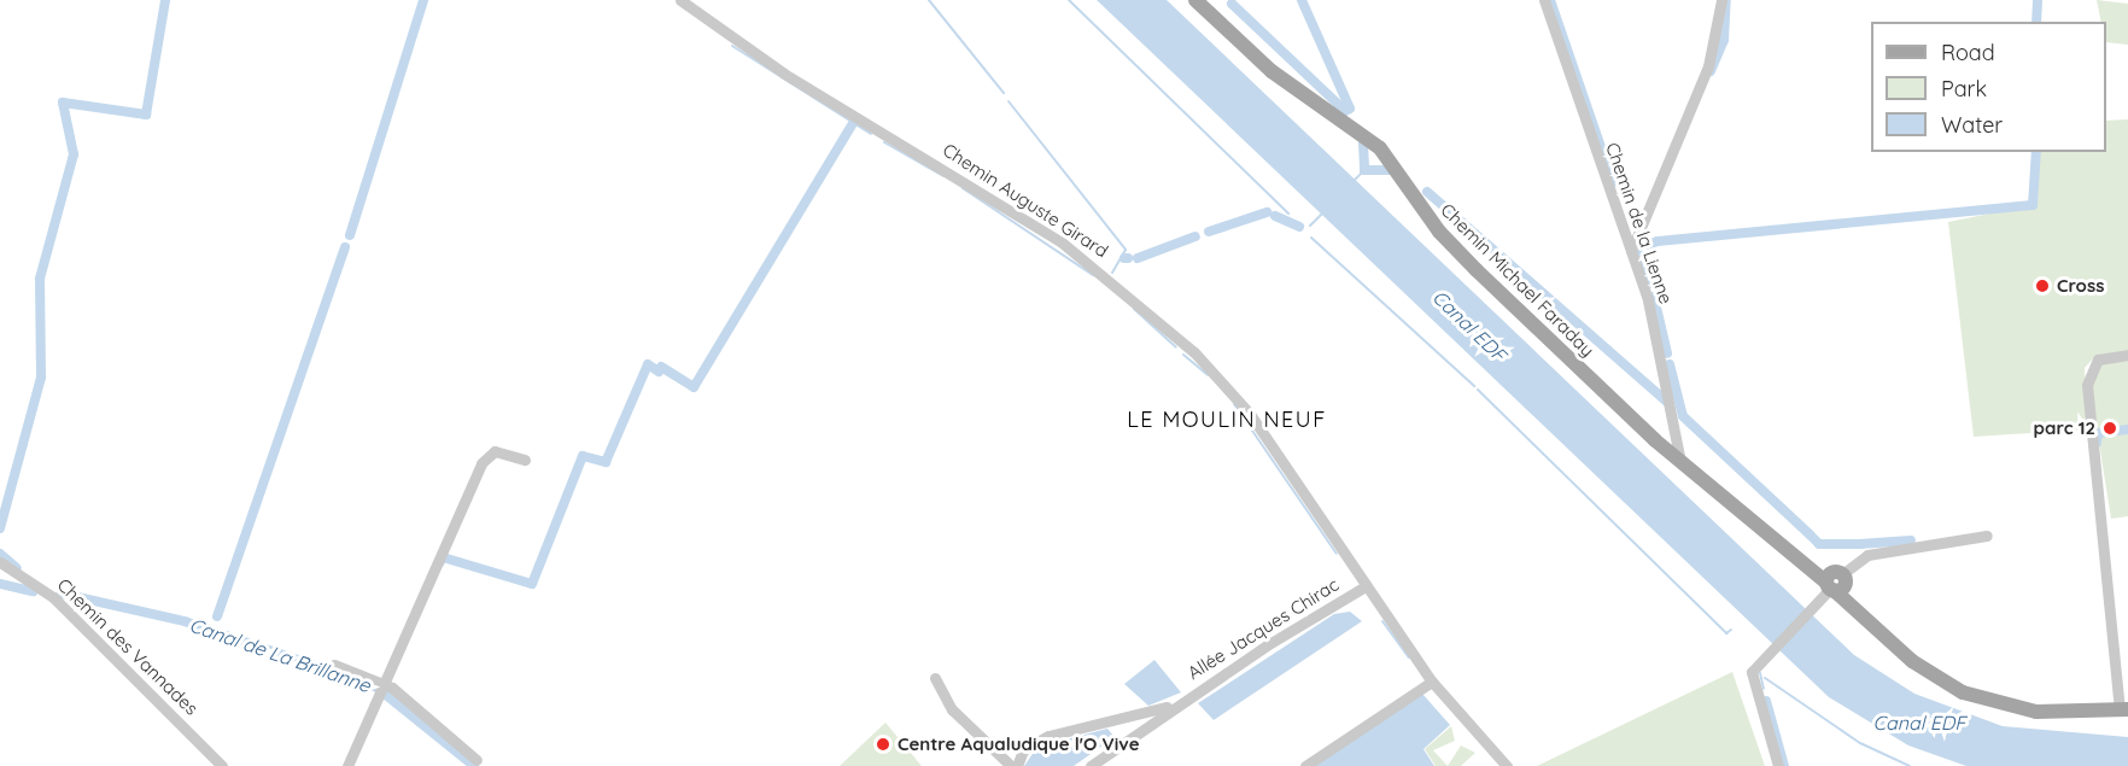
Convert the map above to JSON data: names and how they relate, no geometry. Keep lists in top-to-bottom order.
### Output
{
  "streets": {
    "main road": ["Chemin Michael Faraday"],
    "street": [
      "Chemin Auguste Girard",
      "Chemin de la Lienne",
      "Allée Jacques Chirac",
      "Chemin des Vannades"
    ]
  },
  "crossings": [
    ["Chemin Auguste Girard", "Allée Jacques Chirac"],
    ["Chemin de la Lienne", "Chemin Michael Faraday"]
  ],
  "districts": ["LE MOULIN NEUF"],
  "water": ["Canal EDF", "Canal de La Brillanne"],
  "places": ["Cross", "parc 12", "Centre Aqualudique l'O Vive"],
  "legend": ["Road", "Park", "Water"]
}
